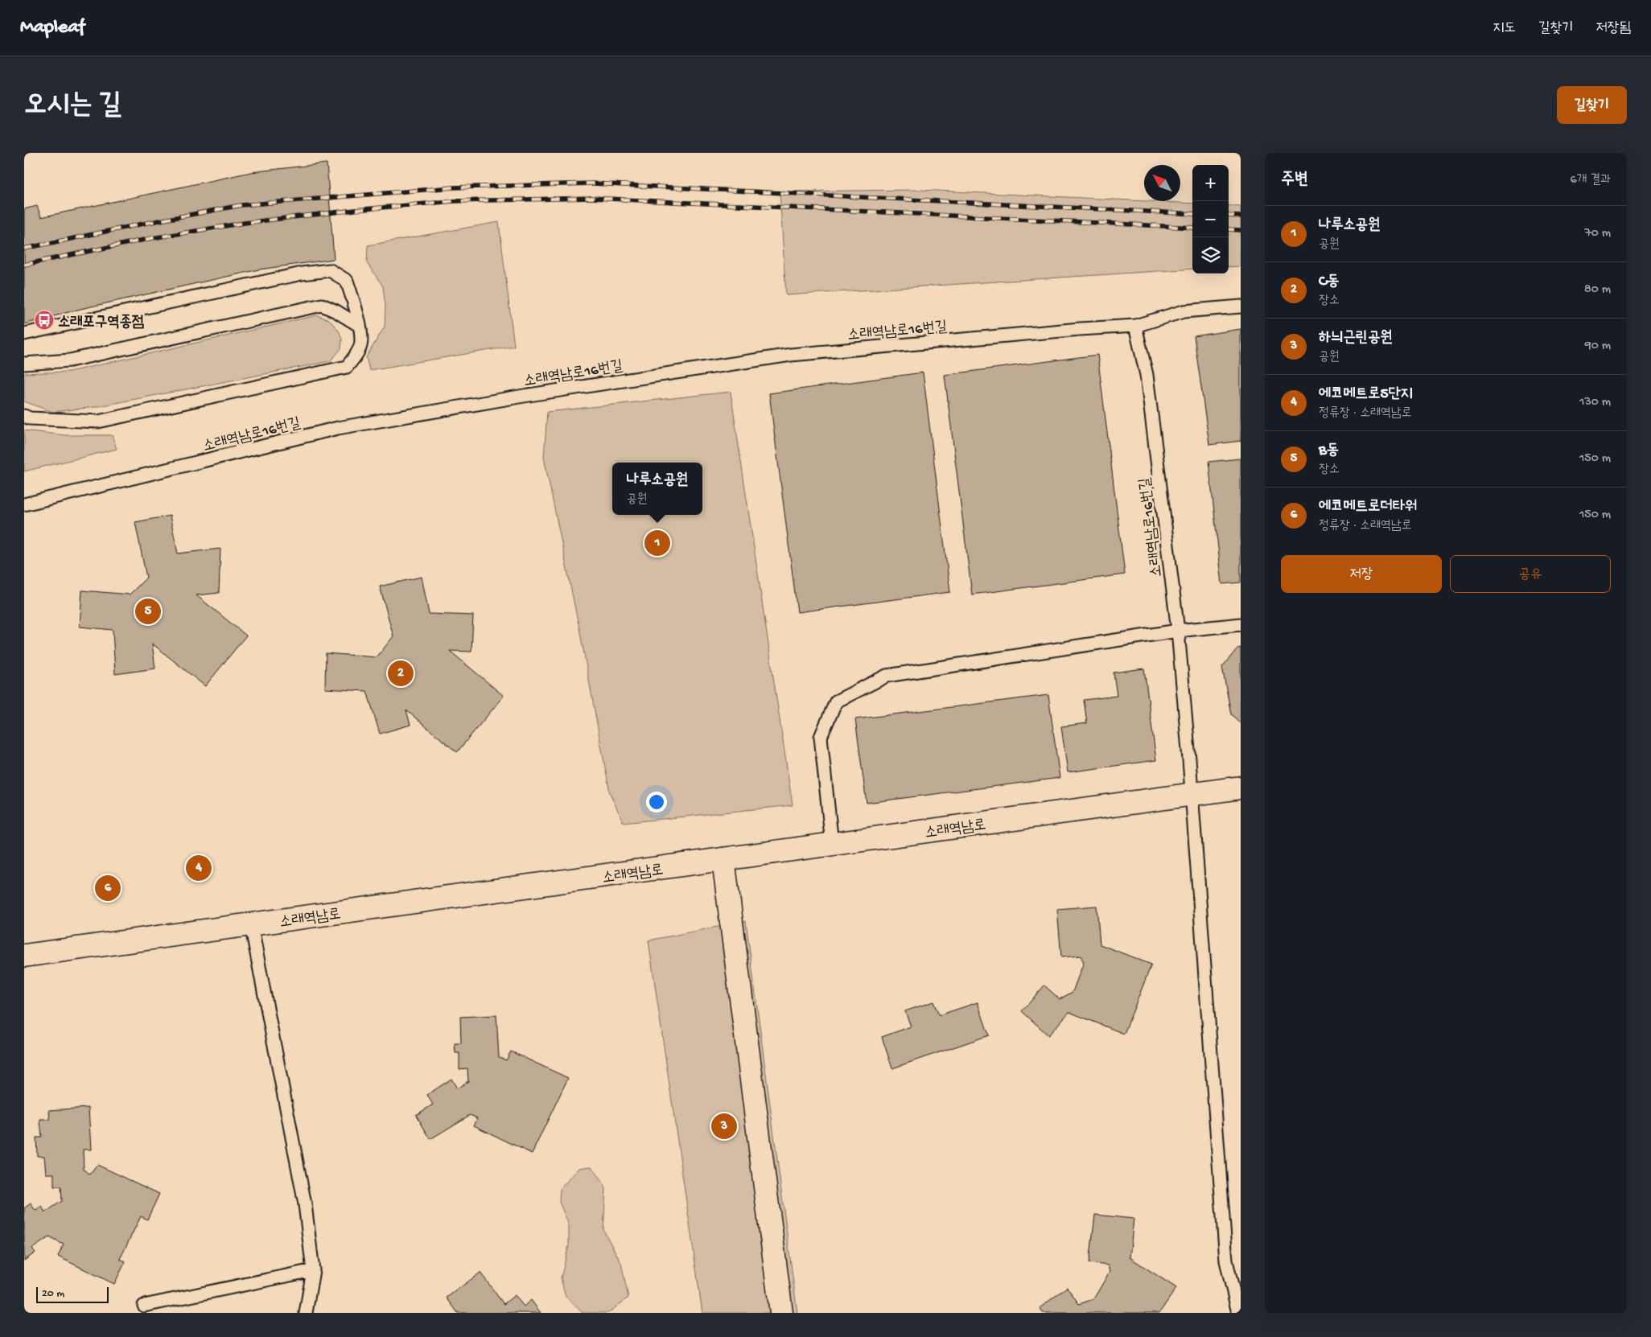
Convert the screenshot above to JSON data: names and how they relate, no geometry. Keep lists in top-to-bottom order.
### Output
{
  "streets": {
    "street": ["소래역남로"],
    "lane": ["소래역남로16번길"]
  },
  "crossings": [
    ["소래역남로16번길", "소래역남로"]
  ],
  "places": {
    "bus stop": ["소래포구역종점"]
  },
  "scale_bar": "20 m",
  "north": "top left",
  "page": {
    "header": "Mapleaf",
    "nav": ["지도", "길찾기", "저장됨"],
    "title": "오시는 길",
    "buttons": [
      "길찾기",
      ["저장", "공유"]
    ],
    "heading": ["주변", "6개 결과"],
    "map_buttons": ["+", "−"],
    "list": [
      {
        "mark": "1",
        "name": "나루소공원",
        "note": "공원",
        "value": "70 m"
      },
      {
        "mark": "2",
        "name": "C동",
        "note": "장소",
        "value": "80 m"
      },
      {
        "mark": "3",
        "name": "하늬근린공원",
        "note": "공원",
        "value": "90 m"
      },
      {
        "mark": "4",
        "name": "에코메트로5단지",
        "note": "정류장 · 소래역남로",
        "value": "130 m"
      },
      {
        "mark": "5",
        "name": "B동",
        "note": "장소",
        "value": "150 m"
      },
      {
        "mark": "6",
        "name": "에코메트로더타워",
        "note": "정류장 · 소래역남로",
        "value": "150 m"
      }
    ],
    "popup": ["나루소공원", "공원"],
    "pins": [
      "1",
      "5",
      "2",
      "4",
      "6",
      "3"
    ],
    "scale": "20 m"
  }
}
